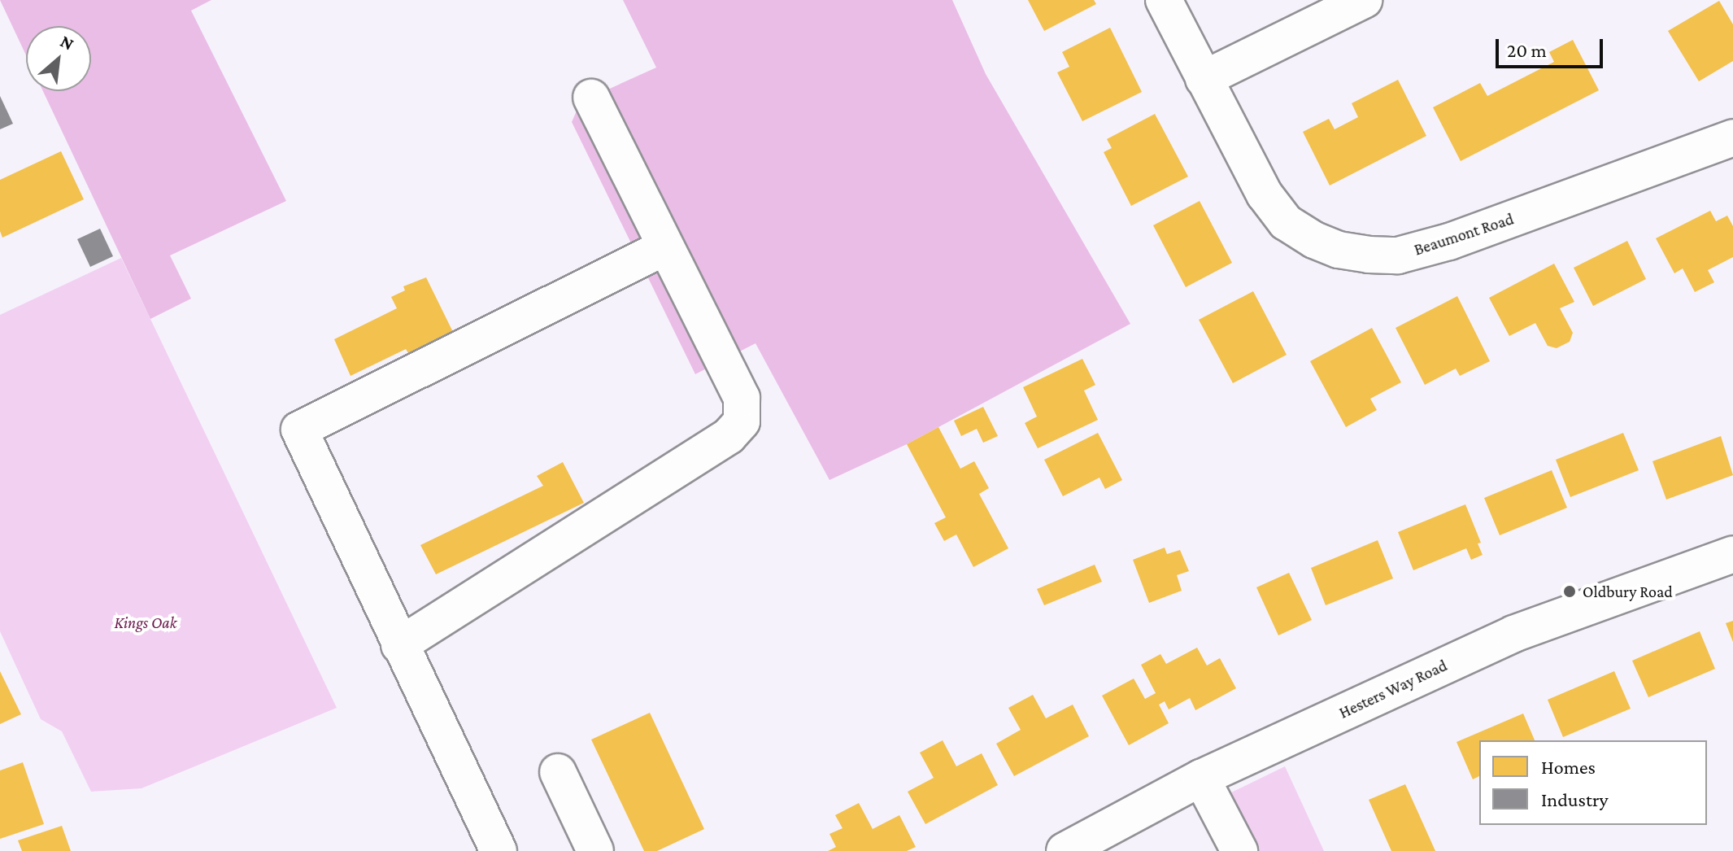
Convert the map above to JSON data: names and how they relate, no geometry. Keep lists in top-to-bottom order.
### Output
{
  "streets": {
    "street": ["Beaumont Road", "Hesters Way Road"]
  },
  "parks": ["Kings Oak"],
  "places": ["Oldbury Road"],
  "legend": ["Homes", "Industry"],
  "scale_bar": "20 m",
  "north": "top right"
}
